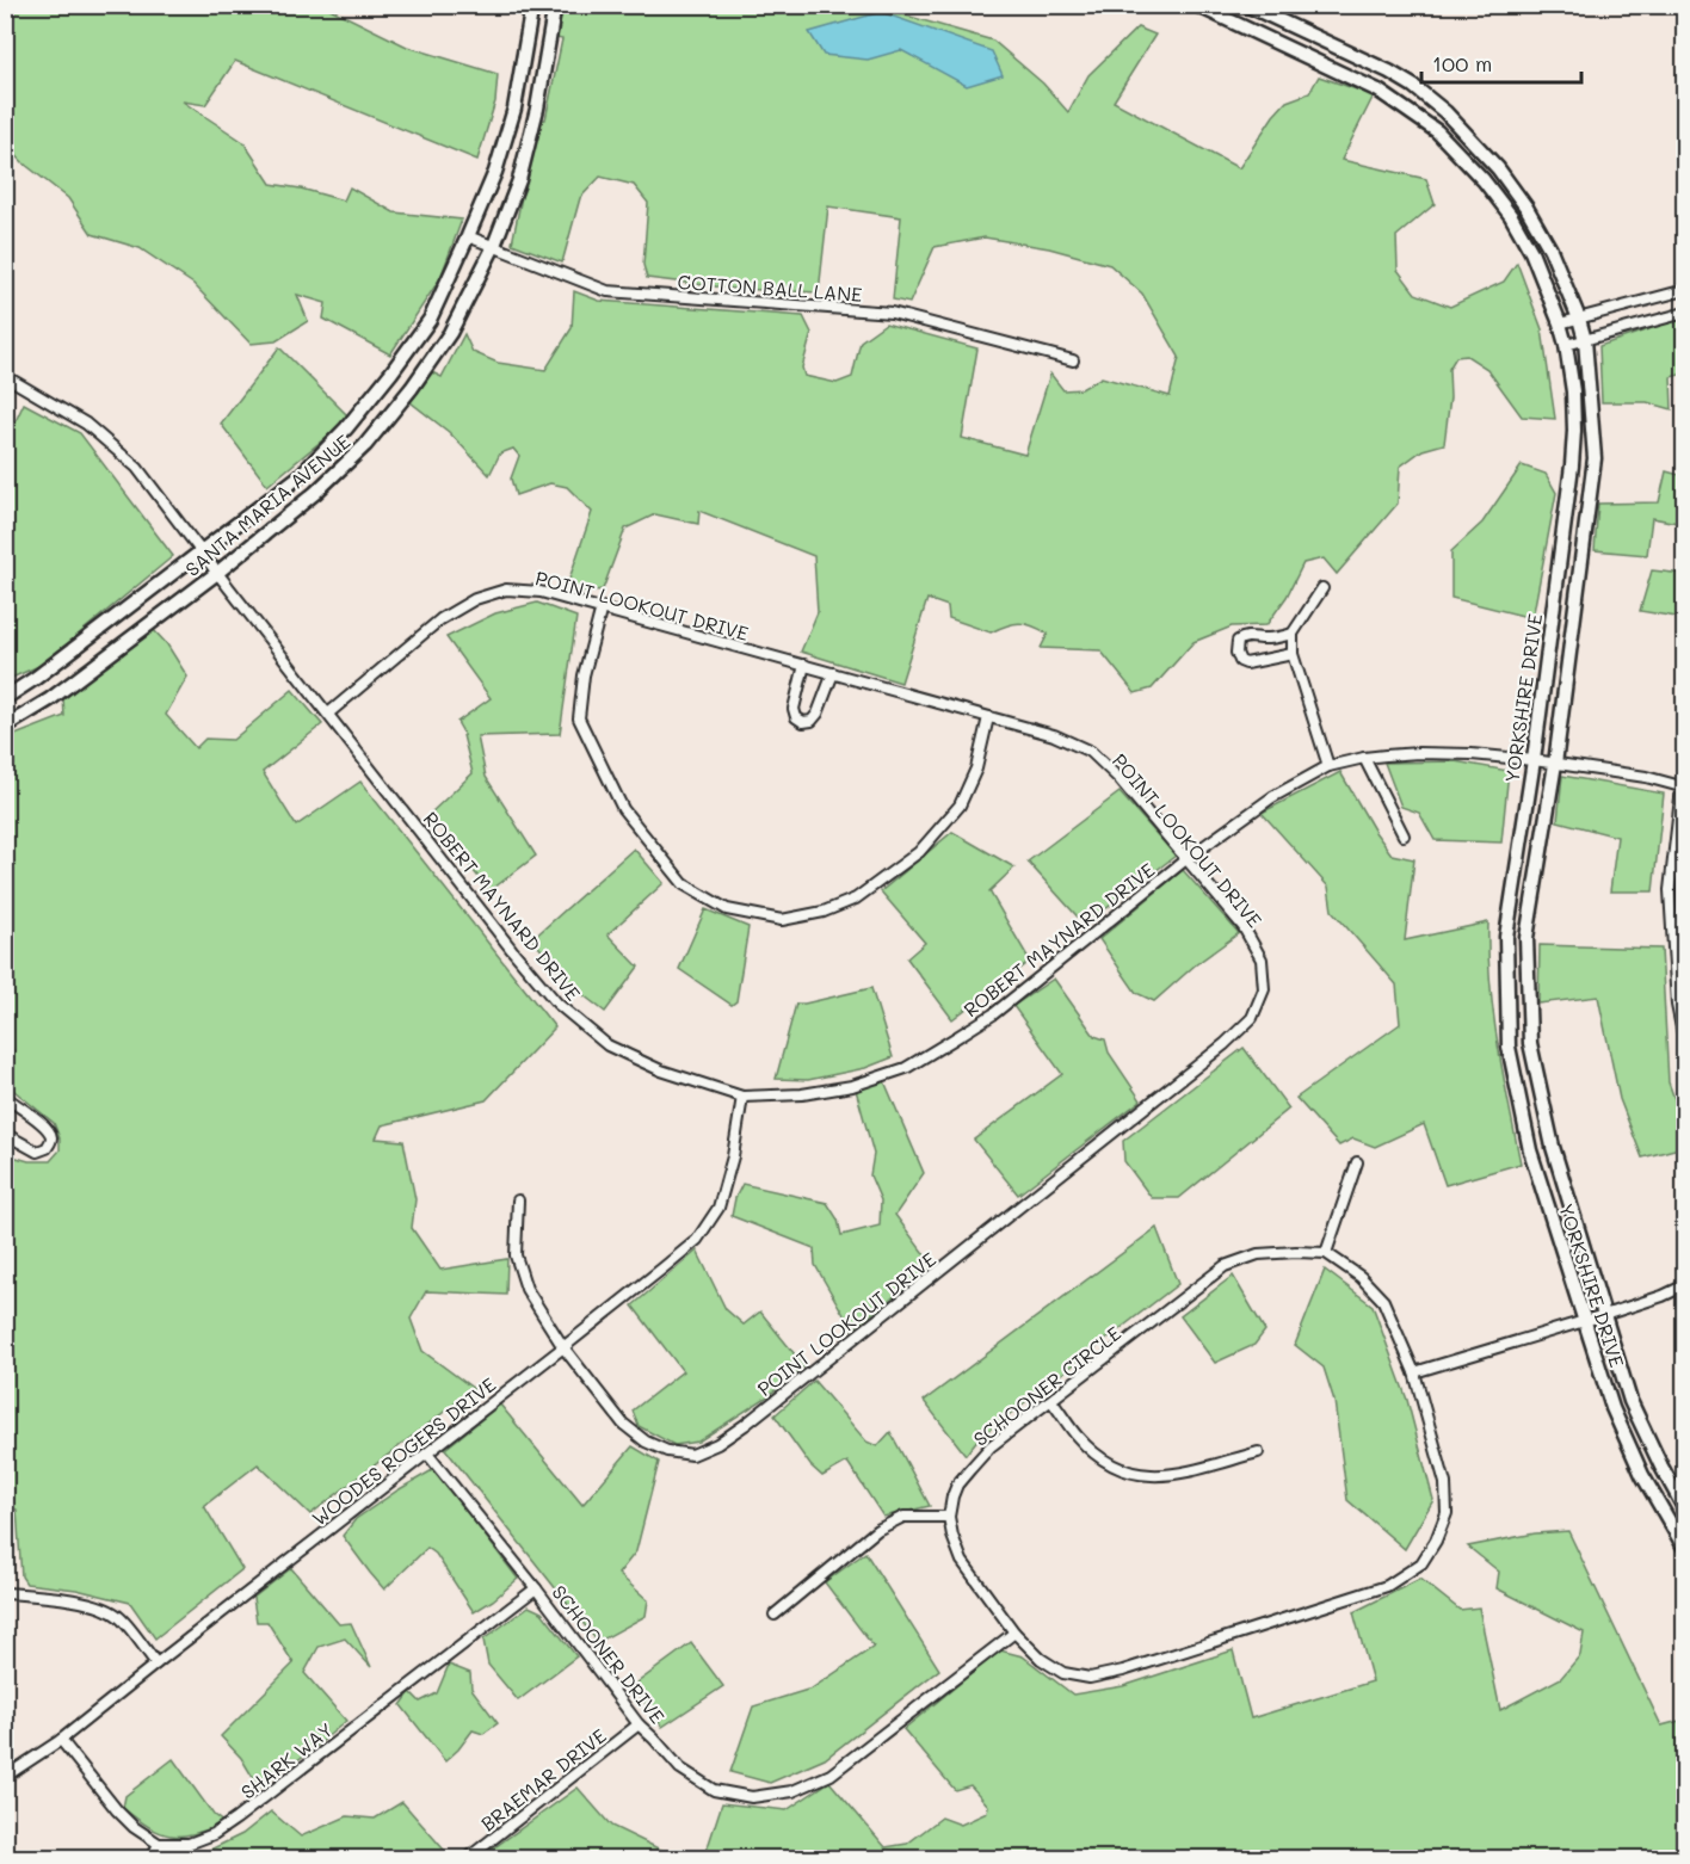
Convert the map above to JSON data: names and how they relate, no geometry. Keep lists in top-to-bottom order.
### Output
{
  "streets": {
    "street": [
      "COTTON BALL LANE",
      "SANTA MARIA AVENUE",
      "POINT LOOKOUT DRIVE",
      "YORKSHIRE DRIVE",
      "ROBERT MAYNARD DRIVE",
      "SCHOONER CIRCLE",
      "WOODES ROGERS DRIVE",
      "SCHOONER DRIVE",
      "SHARK WAY",
      "BRAEMAR DRIVE"
    ]
  },
  "crossings": [
    ["COTTON BALL LANE", "SANTA MARIA AVENUE"],
    ["SANTA MARIA AVENUE", "ROBERT MAYNARD DRIVE"],
    ["POINT LOOKOUT DRIVE", "ROBERT MAYNARD DRIVE"],
    ["POINT LOOKOUT DRIVE", "WOODES ROGERS DRIVE"],
    ["YORKSHIRE DRIVE", "ROBERT MAYNARD DRIVE"],
    ["ROBERT MAYNARD DRIVE", "WOODES ROGERS DRIVE"],
    ["WOODES ROGERS DRIVE", "SCHOONER DRIVE"],
    ["SCHOONER DRIVE", "SHARK WAY"],
    ["SCHOONER DRIVE", "BRAEMAR DRIVE"]
  ],
  "scale_bar": "100 m"
}
